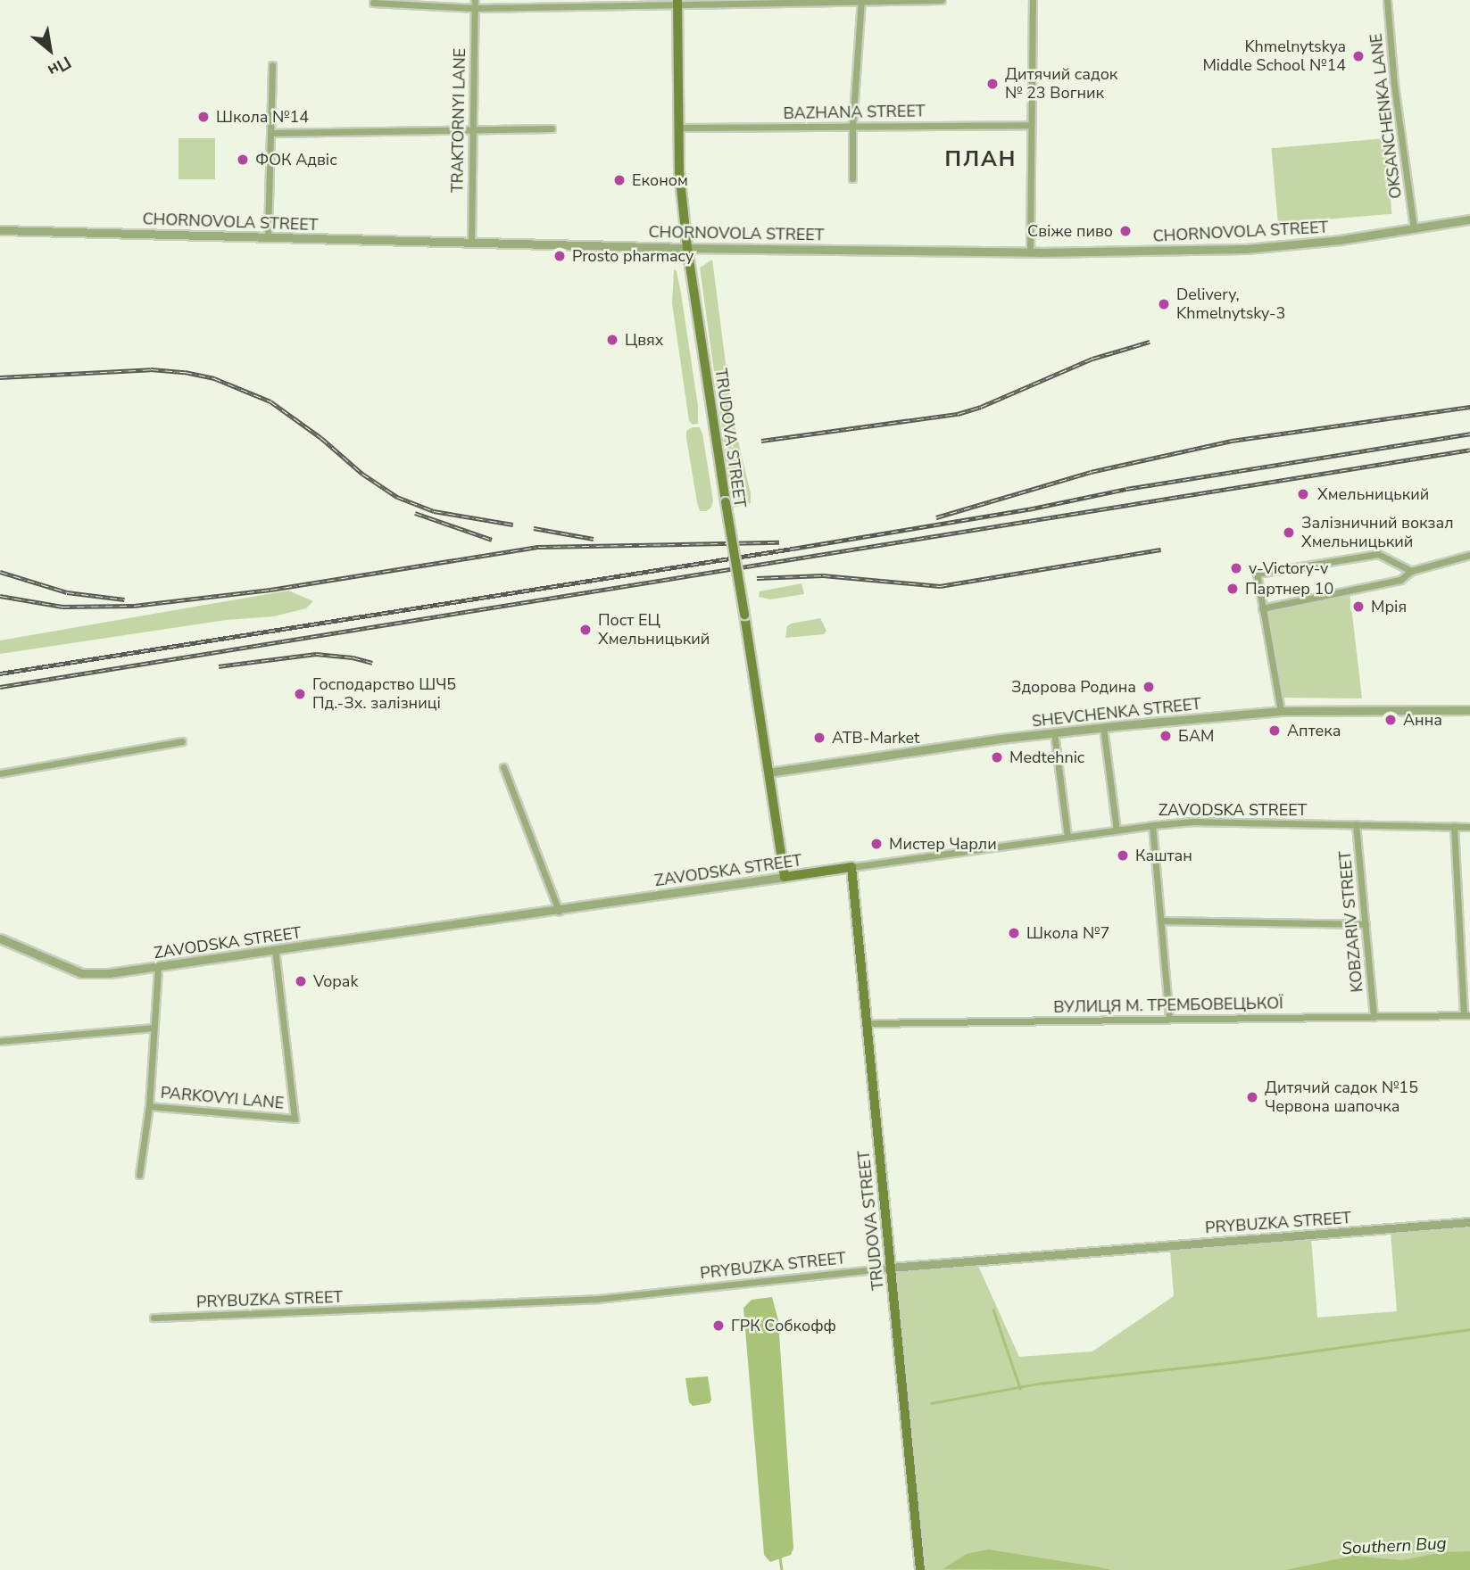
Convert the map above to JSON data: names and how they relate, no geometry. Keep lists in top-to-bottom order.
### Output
{
  "streets": {
    "main road": ["TRUDOVA STREET", "ZAVODSKA STREET"],
    "street": [
      "BAZHANA STREET",
      "OKSANCHENKA LANE",
      "TRAKTORNYI LANE",
      "CHORNOVOLA STREET",
      "SHEVCHENKA STREET",
      "KOBZARIV STREET",
      "ВУЛИЦЯ М. ТРЕМБОВЕЦЬКОЇ",
      "PARKOVYI LANE",
      "PRYBUZKA STREET"
    ]
  },
  "crossings": [
    ["BAZHANA STREET", "TRUDOVA STREET"],
    ["OKSANCHENKA LANE", "CHORNOVOLA STREET"],
    ["TRAKTORNYI LANE", "CHORNOVOLA STREET"],
    ["CHORNOVOLA STREET", "TRUDOVA STREET"],
    ["TRUDOVA STREET", "SHEVCHENKA STREET"],
    ["TRUDOVA STREET", "ZAVODSKA STREET"],
    ["TRUDOVA STREET", "ВУЛИЦЯ М. ТРЕМБОВЕЦЬКОЇ"],
    ["TRUDOVA STREET", "PRYBUZKA STREET"],
    ["ZAVODSKA STREET", "KOBZARIV STREET"],
    ["ZAVODSKA STREET", "PARKOVYI LANE"],
    ["KOBZARIV STREET", "ВУЛИЦЯ М. ТРЕМБОВЕЦЬКОЇ"]
  ],
  "districts": ["ПЛАН"],
  "water": ["Southern Bug"],
  "places": [
    "Khmelnytskya Middle School №14",
    "Дитячий садок № 23 Вогник",
    "Школа №14",
    "ФОК Адвіс",
    "Економ",
    "Свіже пиво",
    "Prosto pharmacy",
    "Delivery, Khmelnytsky-3",
    "Цвях",
    "Хмельницький",
    "Залізничний вокзал Хмельницький",
    "v-Victory-v",
    "Партнер 10",
    "Мрія",
    "Пост ЕЦ Хмельницький",
    "Здорова Родина",
    "Господарство ШЧ5 Пд.-Зх. залізниці",
    "Анна",
    "Аптека",
    "БАМ",
    "ATB-Market",
    "Medtehnic",
    "Мистер Чарли",
    "Каштан",
    "Школа №7",
    "Vopak",
    "Дитячий садок №15 Червона шапочка",
    "ГРК Собкофф"
  ],
  "north": "bottom right"
}
